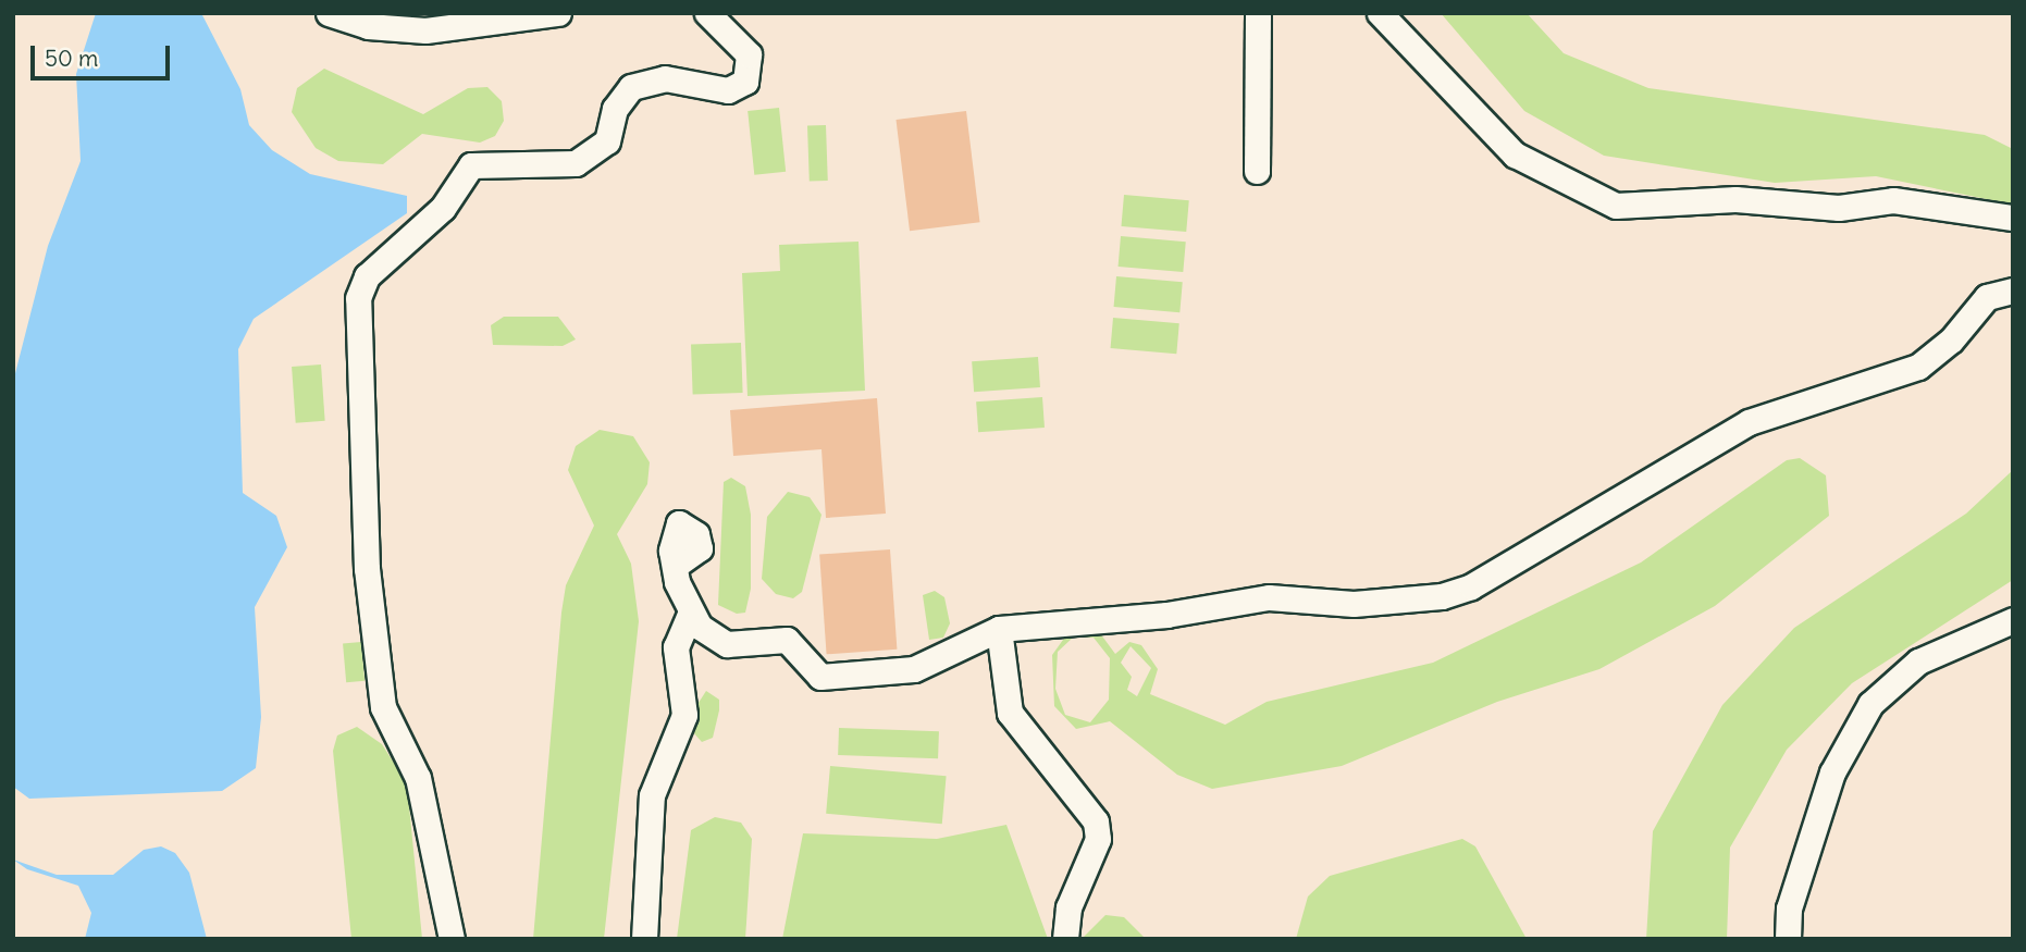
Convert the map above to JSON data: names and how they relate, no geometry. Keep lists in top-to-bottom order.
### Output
{
  "scale_bar": "50 m"
}
